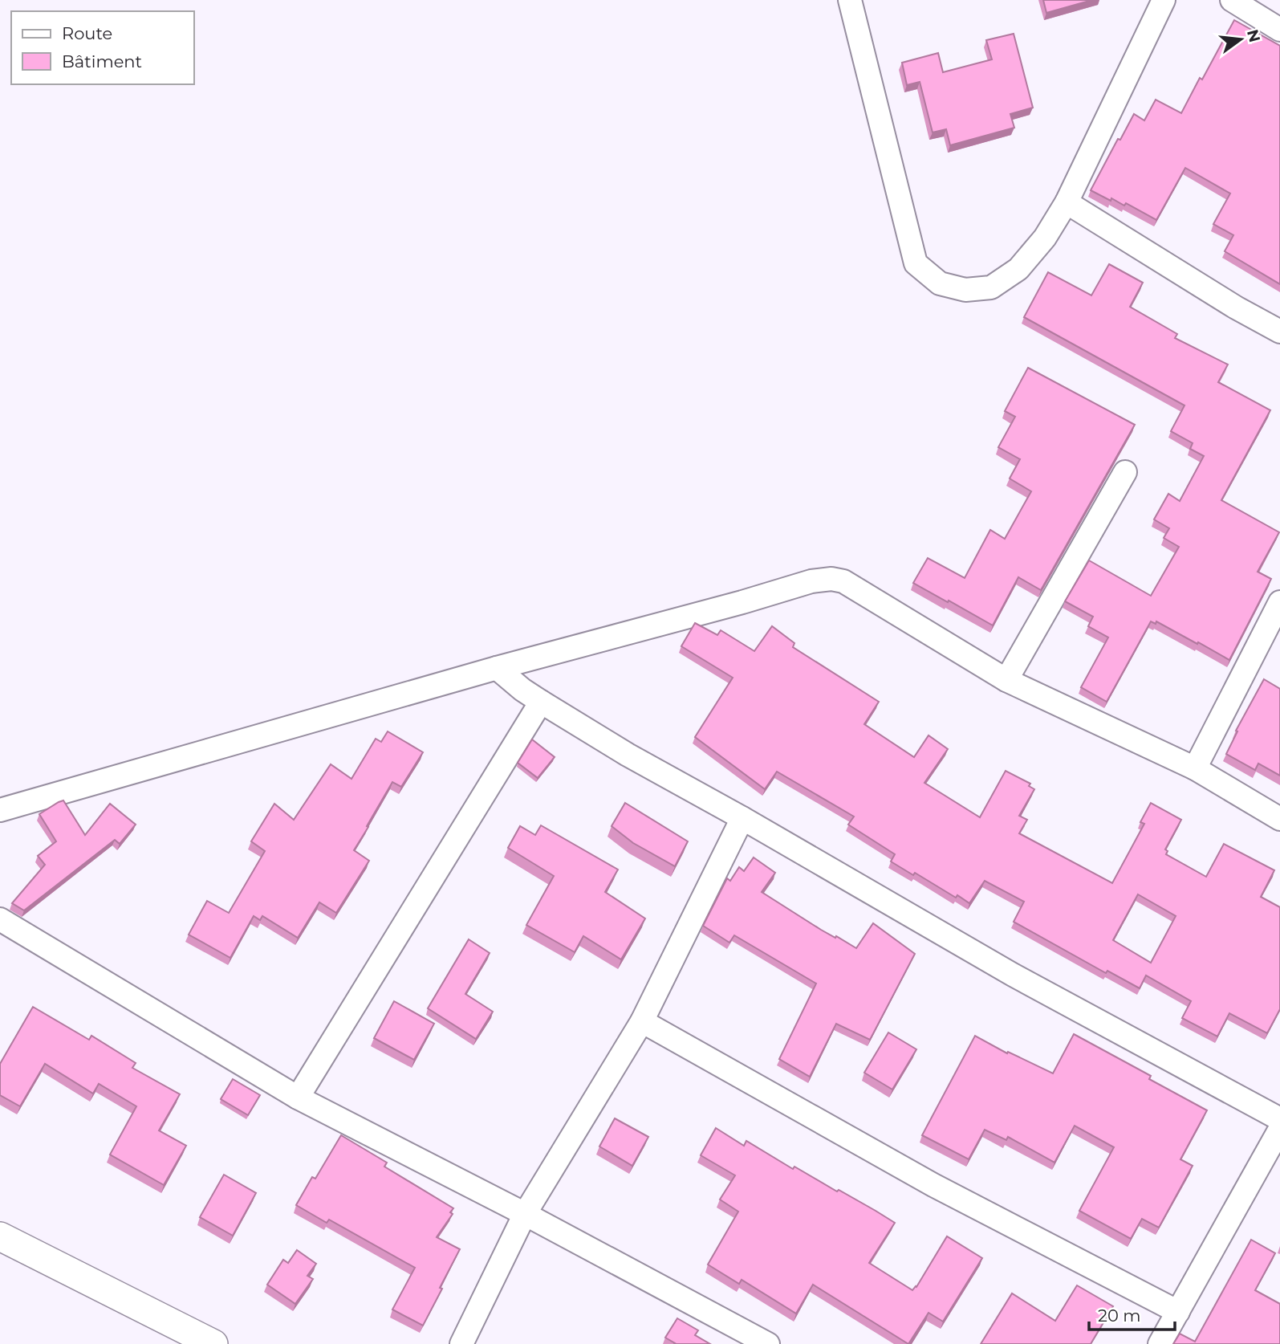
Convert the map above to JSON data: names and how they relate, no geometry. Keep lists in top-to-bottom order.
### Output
{
  "legend": ["Route", "Bâtiment"],
  "scale_bar": "20 m",
  "north": "right"
}
